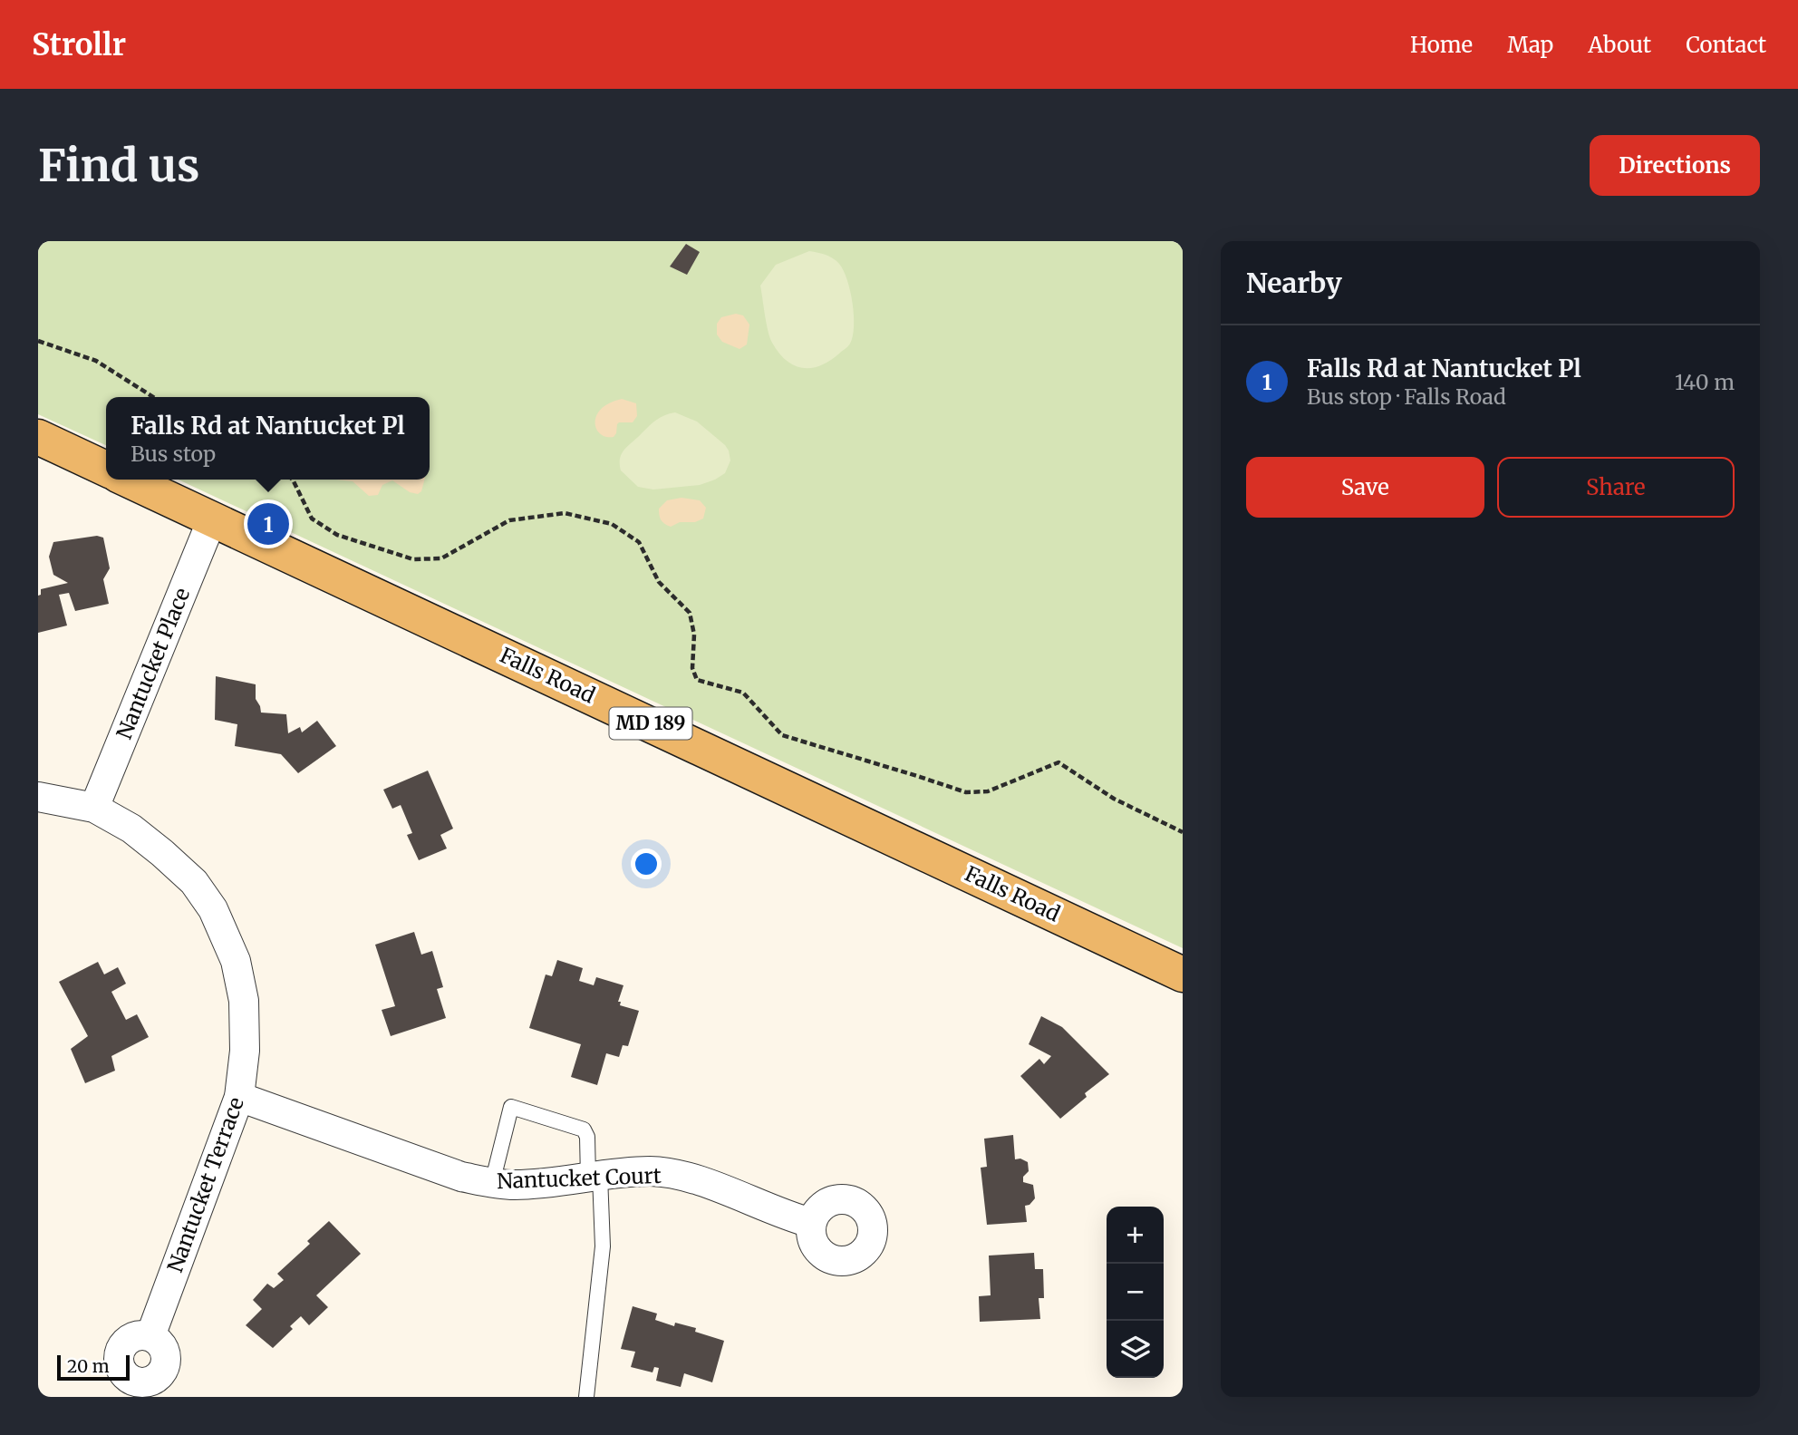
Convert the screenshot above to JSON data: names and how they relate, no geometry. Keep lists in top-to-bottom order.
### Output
{
  "streets": {
    "main road": ["Falls Road", "MD 189"],
    "street": ["Nantucket Place", "Nantucket Court", "Nantucket Terrace"]
  },
  "crossings": [
    ["Nantucket Place", "Falls Road"],
    ["Nantucket Place", "Nantucket Terrace"],
    ["Nantucket Court", "Nantucket Terrace"]
  ],
  "scale_bar": "20 m",
  "page": {
    "header": "Strollr",
    "nav": [
      "Home",
      "Map",
      "About",
      "Contact"
    ],
    "buttons": [
      "Directions",
      ["Save", "Share"]
    ],
    "title": "Find us",
    "heading": "Nearby",
    "list": [
      {
        "mark": "1",
        "name": "Falls Rd at Nantucket Pl",
        "note": "Bus stop · Falls Road",
        "value": "140 m"
      }
    ],
    "popup": ["Falls Rd at Nantucket Pl", "Bus stop"],
    "pins": "1",
    "map_buttons": ["+", "−"],
    "scale": "20 m"
  }
}
